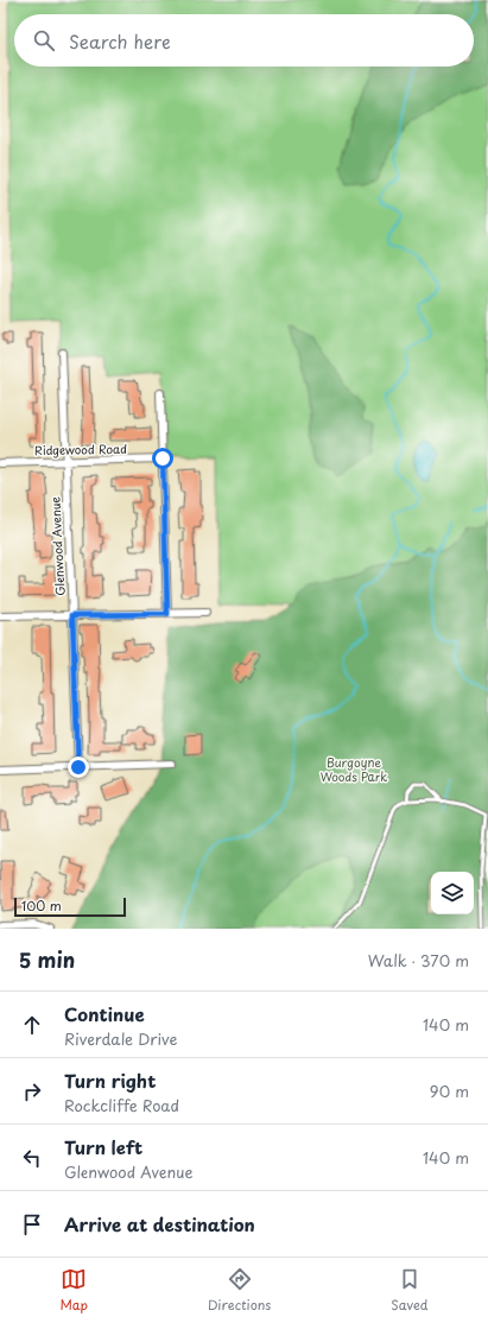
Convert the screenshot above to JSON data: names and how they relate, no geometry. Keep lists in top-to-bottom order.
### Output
{
  "streets": {
    "street": ["Ridgewood Road", "Glenwood Avenue"]
  },
  "crossings": [
    ["Ridgewood Road", "Glenwood Avenue"]
  ],
  "parks": ["Burgoyne Woods Park"],
  "scale_bar": "100 m",
  "page": {
    "search": "Search here",
    "scale": "100 m",
    "heading": ["5 min", "Walk · 370 m"],
    "list": [
      ["Continue", "Riverdale Drive", "140 m"],
      ["Turn right", "Rockcliffe Road", "90 m"],
      ["Turn left", "Glenwood Avenue", "140 m"],
      "Arrive at destination"
    ],
    "nav": ["Map", "Directions", "Saved"]
  }
}
